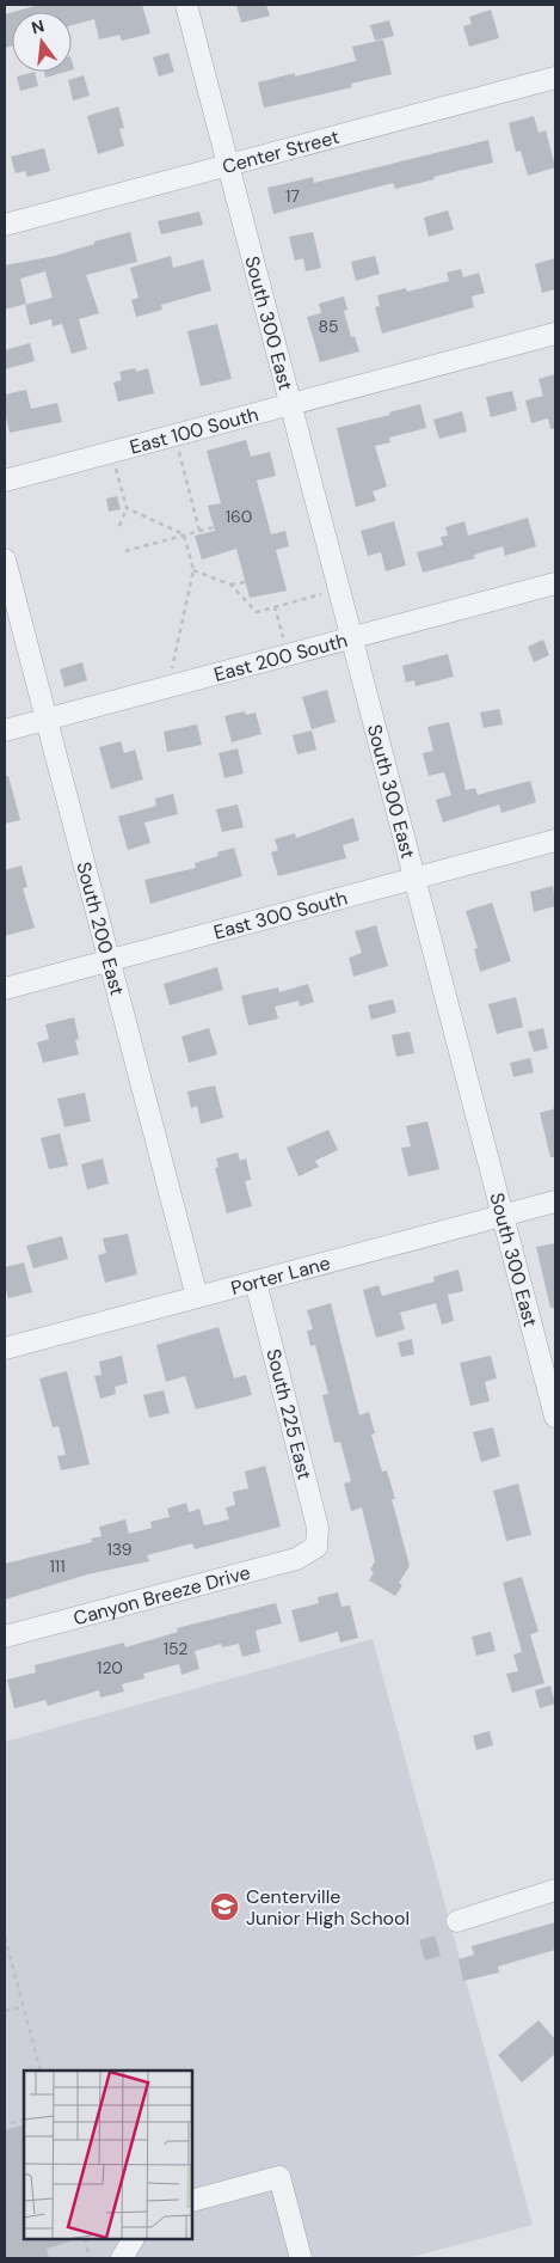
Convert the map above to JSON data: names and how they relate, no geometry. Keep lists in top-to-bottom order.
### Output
{
  "streets": {
    "street": [
      "Center Street",
      "South 300 East",
      "East 100 South",
      "East 200 South",
      "East 300 South",
      "South 200 East",
      "Porter Lane",
      "South 225 East",
      "Canyon Breeze Drive"
    ]
  },
  "crossings": [
    ["Center Street", "South 300 East"],
    ["South 300 East", "East 100 South"],
    ["South 300 East", "East 200 South"],
    ["South 300 East", "East 300 South"],
    ["South 300 East", "Porter Lane"],
    ["East 200 South", "South 200 East"],
    ["East 300 South", "South 200 East"],
    ["South 200 East", "Porter Lane"],
    ["Porter Lane", "South 225 East"],
    ["South 225 East", "Canyon Breeze Drive"]
  ],
  "places": {
    "school or university": ["Centerville Junior High School"]
  },
  "house_numbers": [
    "17",
    "85",
    "160",
    "139",
    "111",
    "152",
    "120"
  ],
  "north": "top"
}
